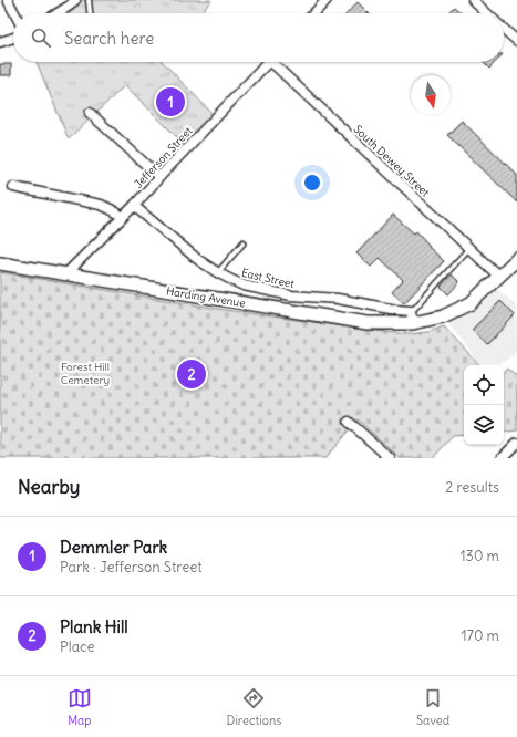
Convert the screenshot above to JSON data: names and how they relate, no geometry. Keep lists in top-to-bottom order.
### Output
{
  "streets": {
    "main road": ["Harding Avenue"],
    "street": ["Jefferson Street", "South Dewey Street", "East Street"]
  },
  "crossings": [
    ["Jefferson Street", "East Street"],
    ["Jefferson Street", "Harding Avenue"],
    ["South Dewey Street", "Harding Avenue"]
  ],
  "parks": ["Forest Hill Cemetery"],
  "north": "bottom",
  "page": {
    "search": "Search here",
    "pins": ["1", "2"],
    "heading": ["Nearby", "2 results"],
    "list": [
      {
        "mark": "1",
        "name": "Demmler Park",
        "note": "Park · Jefferson Street",
        "value": "130 m"
      },
      {
        "mark": "2",
        "name": "Plank Hill",
        "note": "Place",
        "value": "170 m"
      }
    ],
    "nav": ["Map", "Directions", "Saved"]
  }
}
